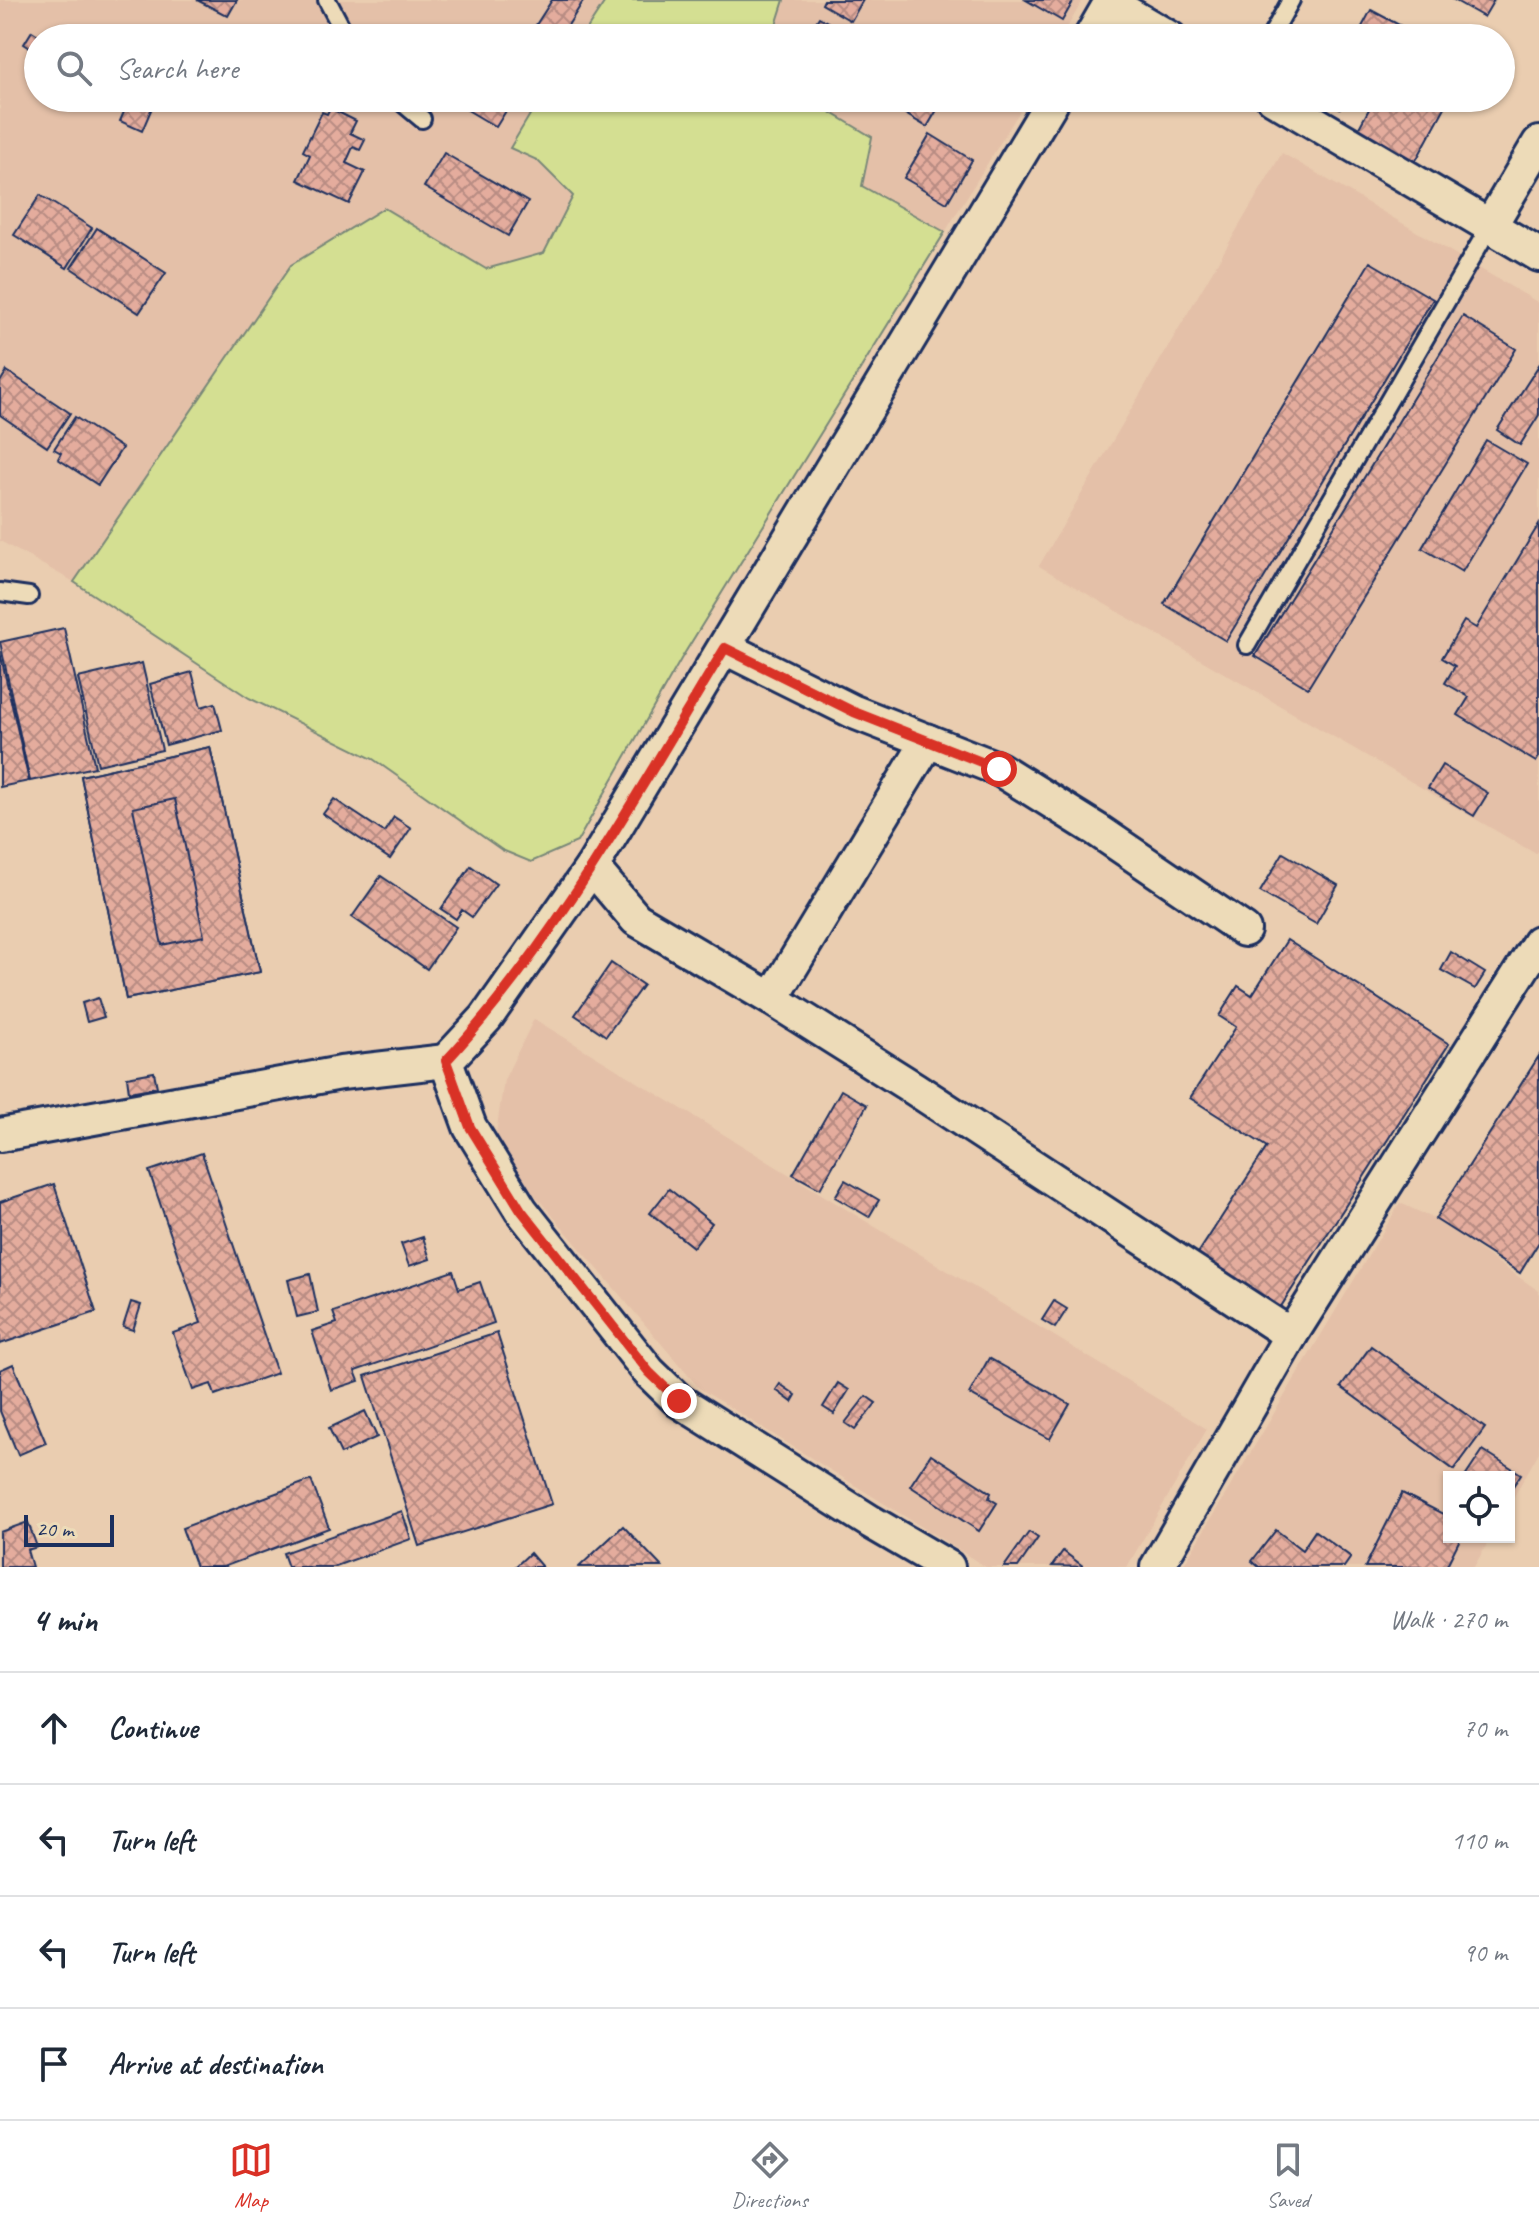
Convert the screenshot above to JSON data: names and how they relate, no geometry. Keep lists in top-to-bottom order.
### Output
{
  "scale_bar": "20 m",
  "page": {
    "search": "Search here",
    "scale": "20 m",
    "heading": ["4 min", "Walk · 270 m"],
    "list": [
      ["Continue", "70 m"],
      ["Turn left", "110 m"],
      ["Turn left", "90 m"],
      "Arrive at destination"
    ],
    "nav": ["Map", "Directions", "Saved"]
  }
}
